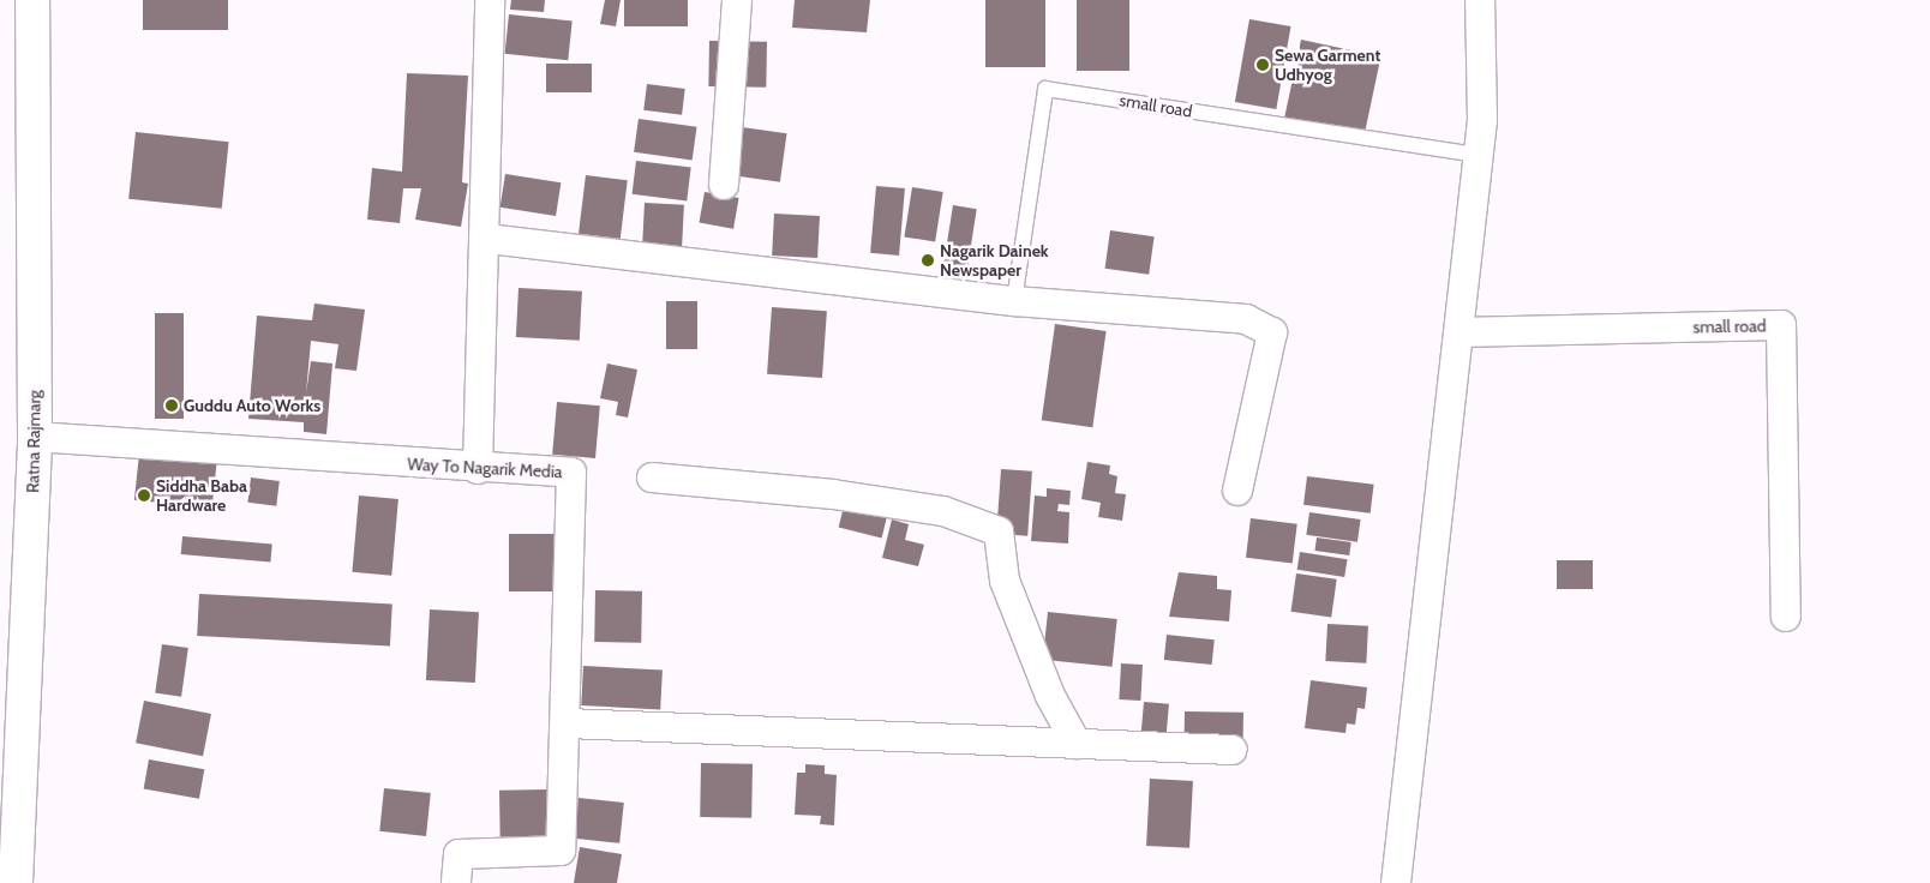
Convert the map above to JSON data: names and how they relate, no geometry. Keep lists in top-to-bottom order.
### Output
{
  "streets": {
    "highway": ["Ratna Rajmarg"],
    "street": ["small road", "Way To Nagarik Media"]
  },
  "crossings": [
    ["Ratna Rajmarg", "Way To Nagarik Media"]
  ],
  "places": [
    "Sewa Garment Udhyog",
    "Nagarik Dainek Newspaper",
    "Guddu Auto Works",
    "Siddha Baba Hardware"
  ]
}
